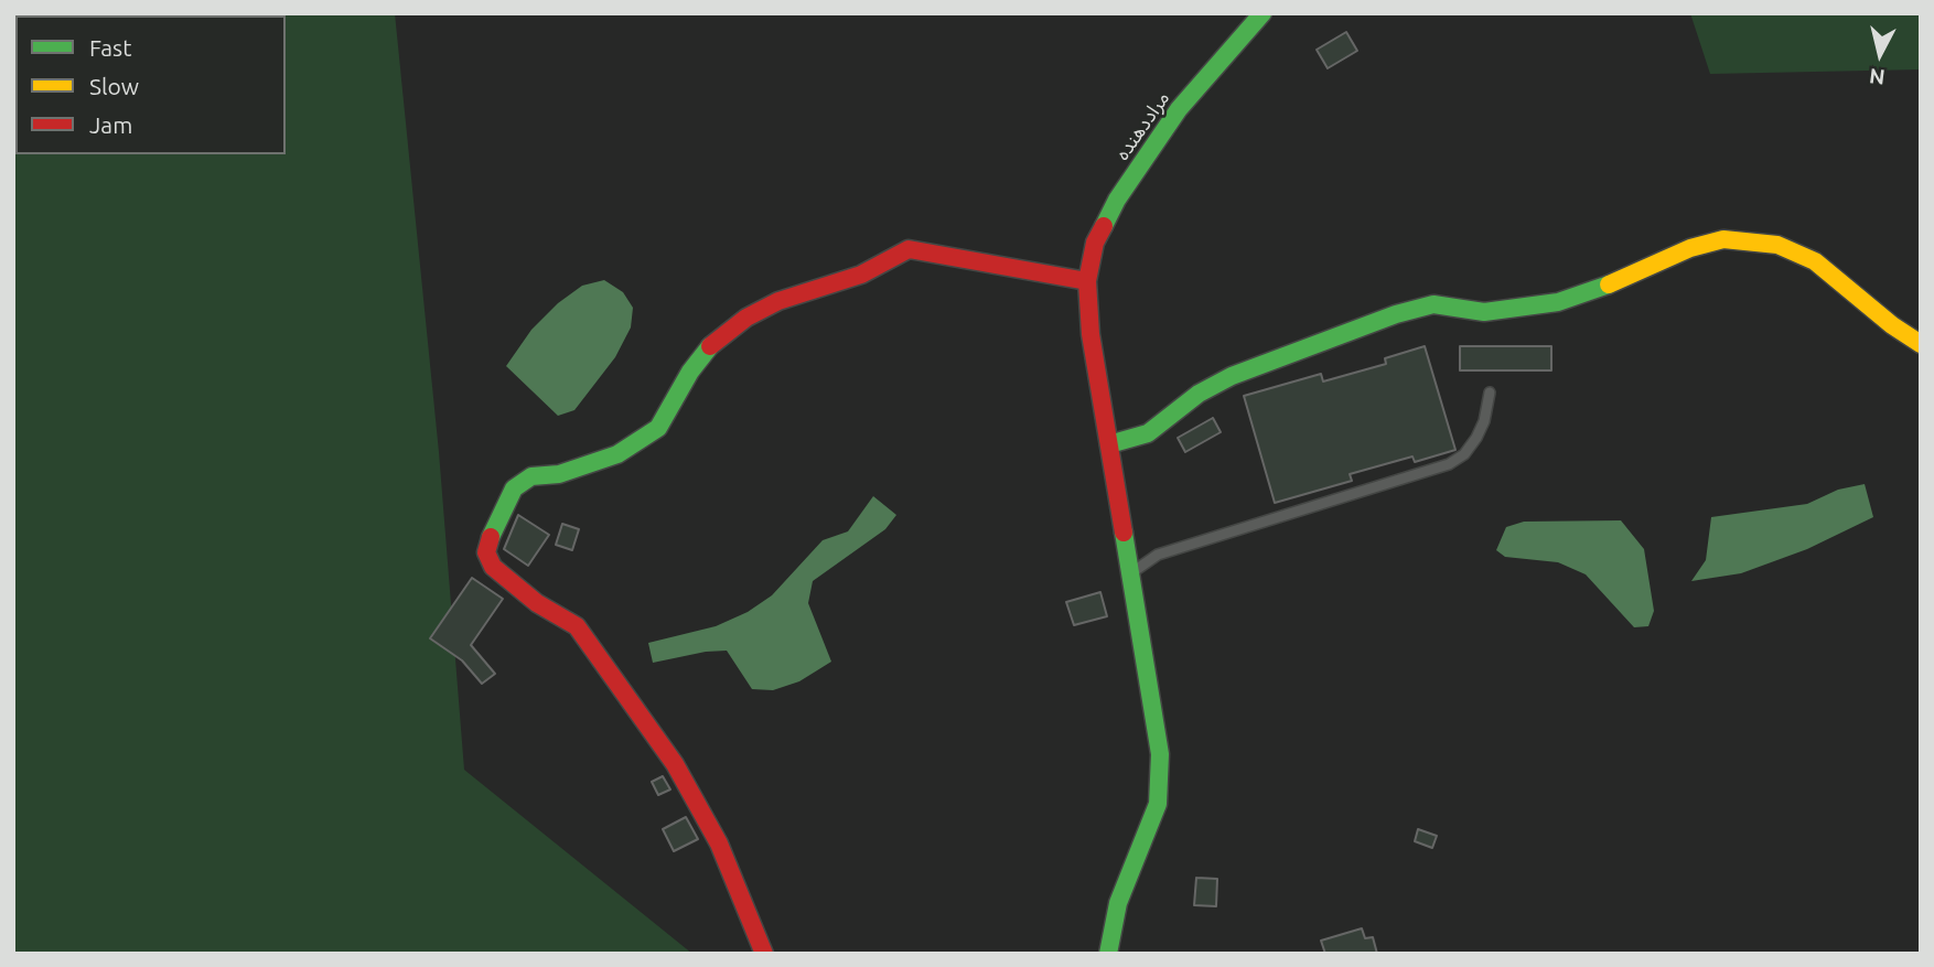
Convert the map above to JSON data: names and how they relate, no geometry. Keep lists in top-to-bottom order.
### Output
{
  "streets": {
    "street": ["مراددهنده"]
  },
  "legend": ["Fast", "Slow", "Jam"],
  "north": "bottom"
}
